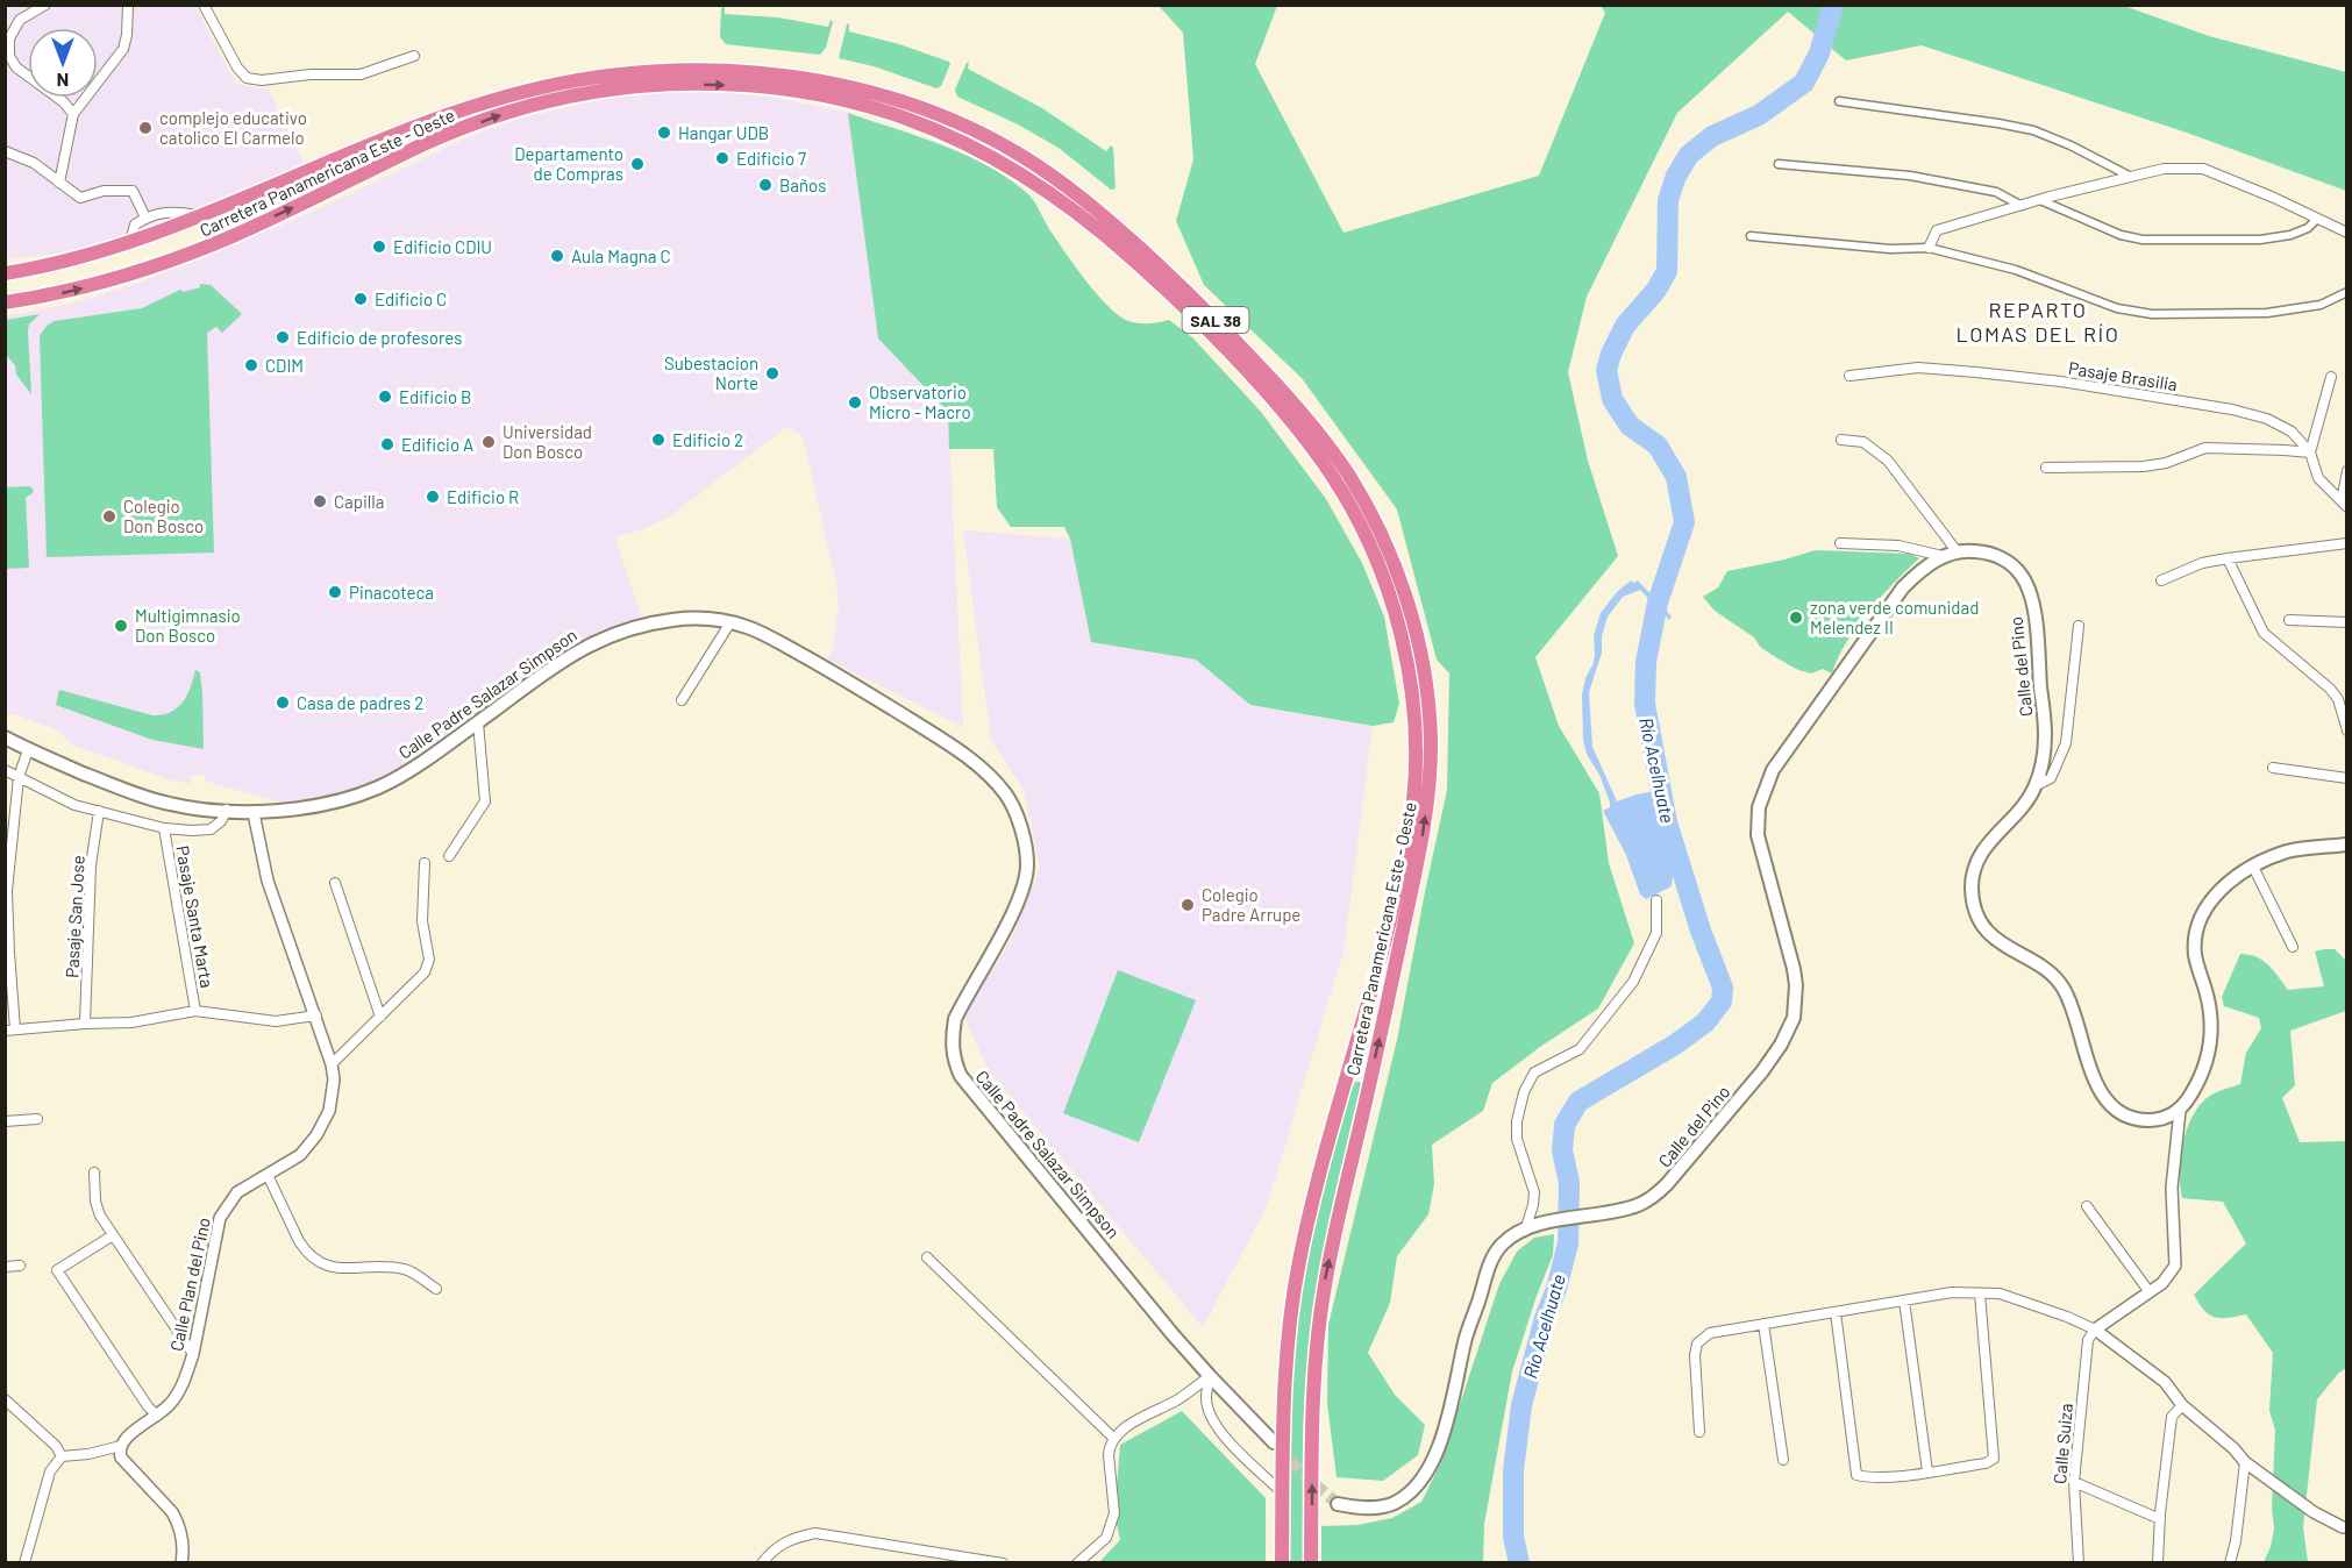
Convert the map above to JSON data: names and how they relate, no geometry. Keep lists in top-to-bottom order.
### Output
{
  "streets": {
    "highway": ["Carretera Panamericana Este - Oeste", "SAL 38"],
    "main road": ["Calle del Pino", "Calle Padre Salazar Simpson"],
    "street": [
      "Pasaje Brasilia",
      "Pasaje San Jose",
      "Pasaje Santa Marta",
      "Calle Plan del Pino",
      "Calle Suiza"
    ]
  },
  "crossings": [
    ["Calle Padre Salazar Simpson", "Calle Plan del Pino"]
  ],
  "districts": ["REPARTO LOMAS DEL RÍO"],
  "water": ["Río Acelhuate"],
  "places": [
    "complejo educativo catolico El Carmelo",
    "Hangar UDB",
    "Edificio 7",
    "Departamento de Compras",
    "Baños",
    "Edificio CDIU",
    "Aula Magna C",
    "Edificio C",
    "Edificio de profesores",
    "CDIM",
    "Subestacion Norte",
    "Edificio B",
    "Observatorio Micro - Macro",
    "Edificio 2",
    "Universidad Don Bosco",
    "Edificio A",
    "Edificio R",
    "Capilla",
    "Colegio Don Bosco",
    "Pinacoteca",
    "zona verde comunidad Melendez II",
    "Multigimnasio Don Bosco",
    "Casa de padres 2",
    "Colegio Padre Arrupe"
  ],
  "north": "bottom"
}
